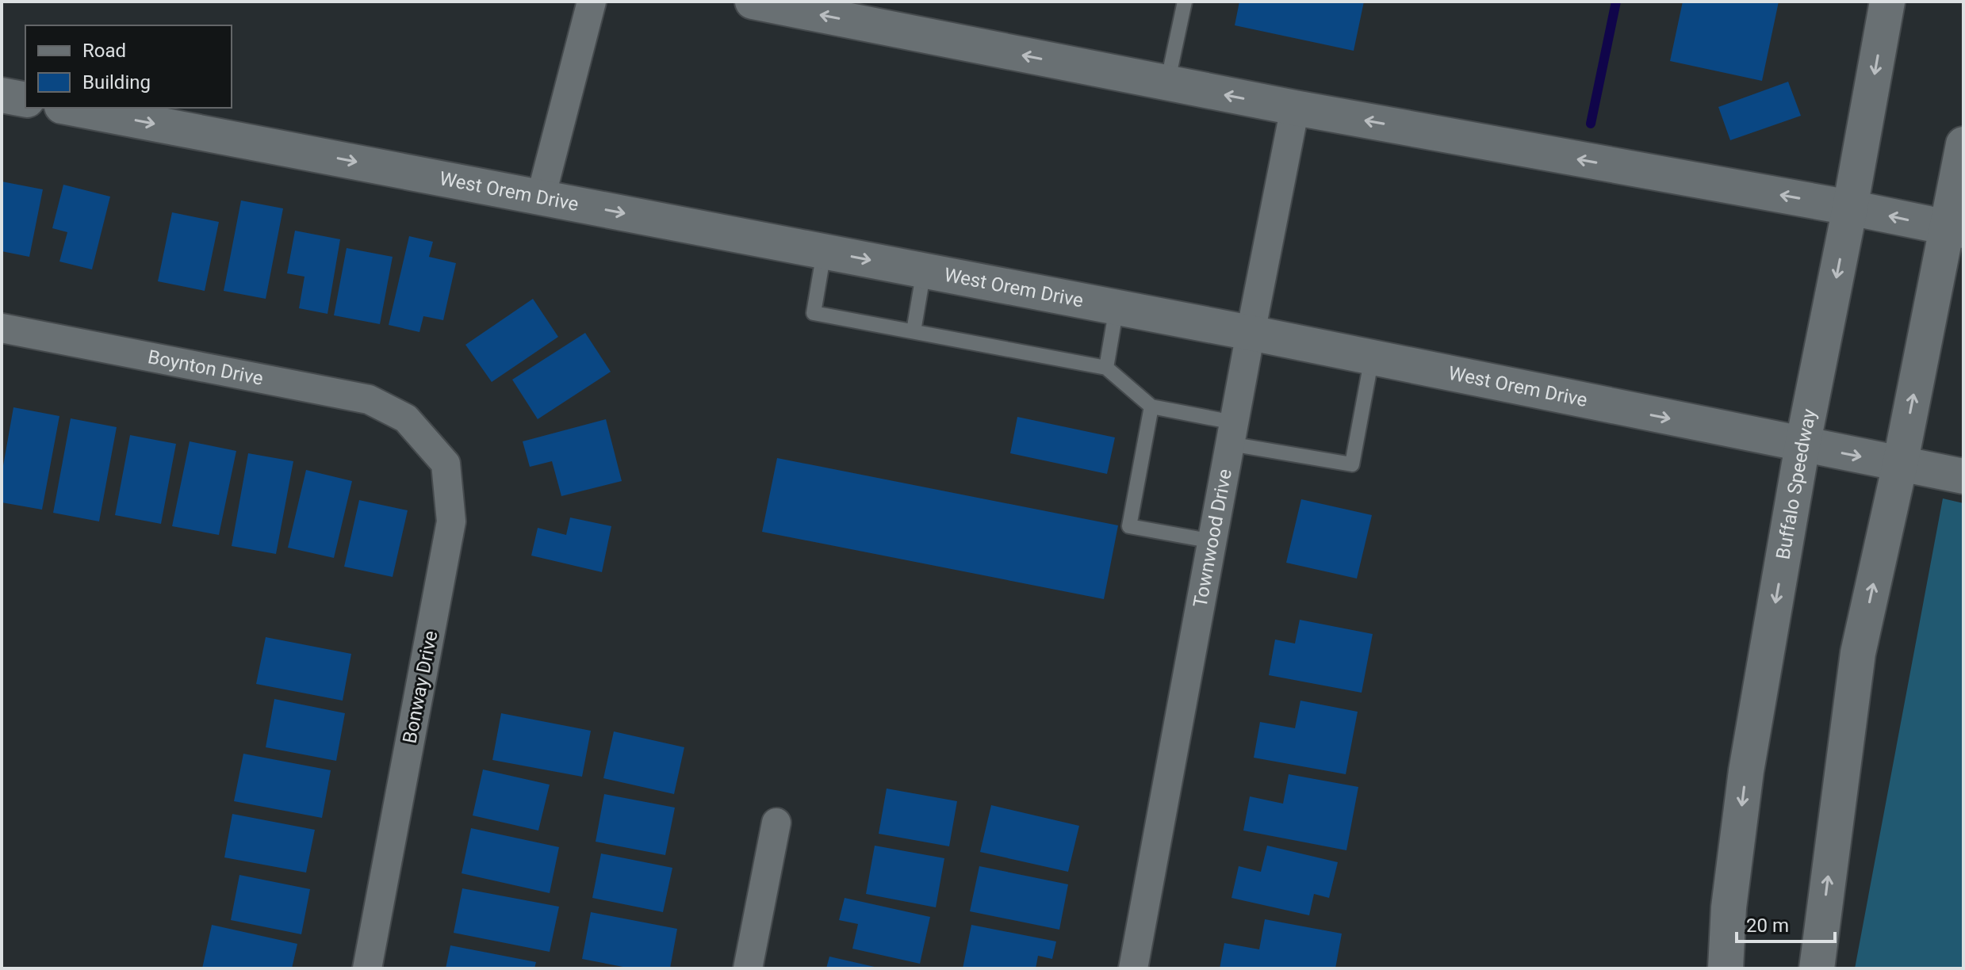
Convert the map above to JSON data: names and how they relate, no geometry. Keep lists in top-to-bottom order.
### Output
{
  "streets": {
    "main road": ["West Orem Drive", "Buffalo Speedway"],
    "street": ["Boynton Drive", "Townwood Drive", "Bonway Drive"]
  },
  "crossings": [
    ["West Orem Drive", "Buffalo Speedway"],
    ["West Orem Drive", "Townwood Drive"],
    ["Boynton Drive", "Bonway Drive"]
  ],
  "legend": ["Road", "Building"],
  "scale_bar": "20 m"
}
